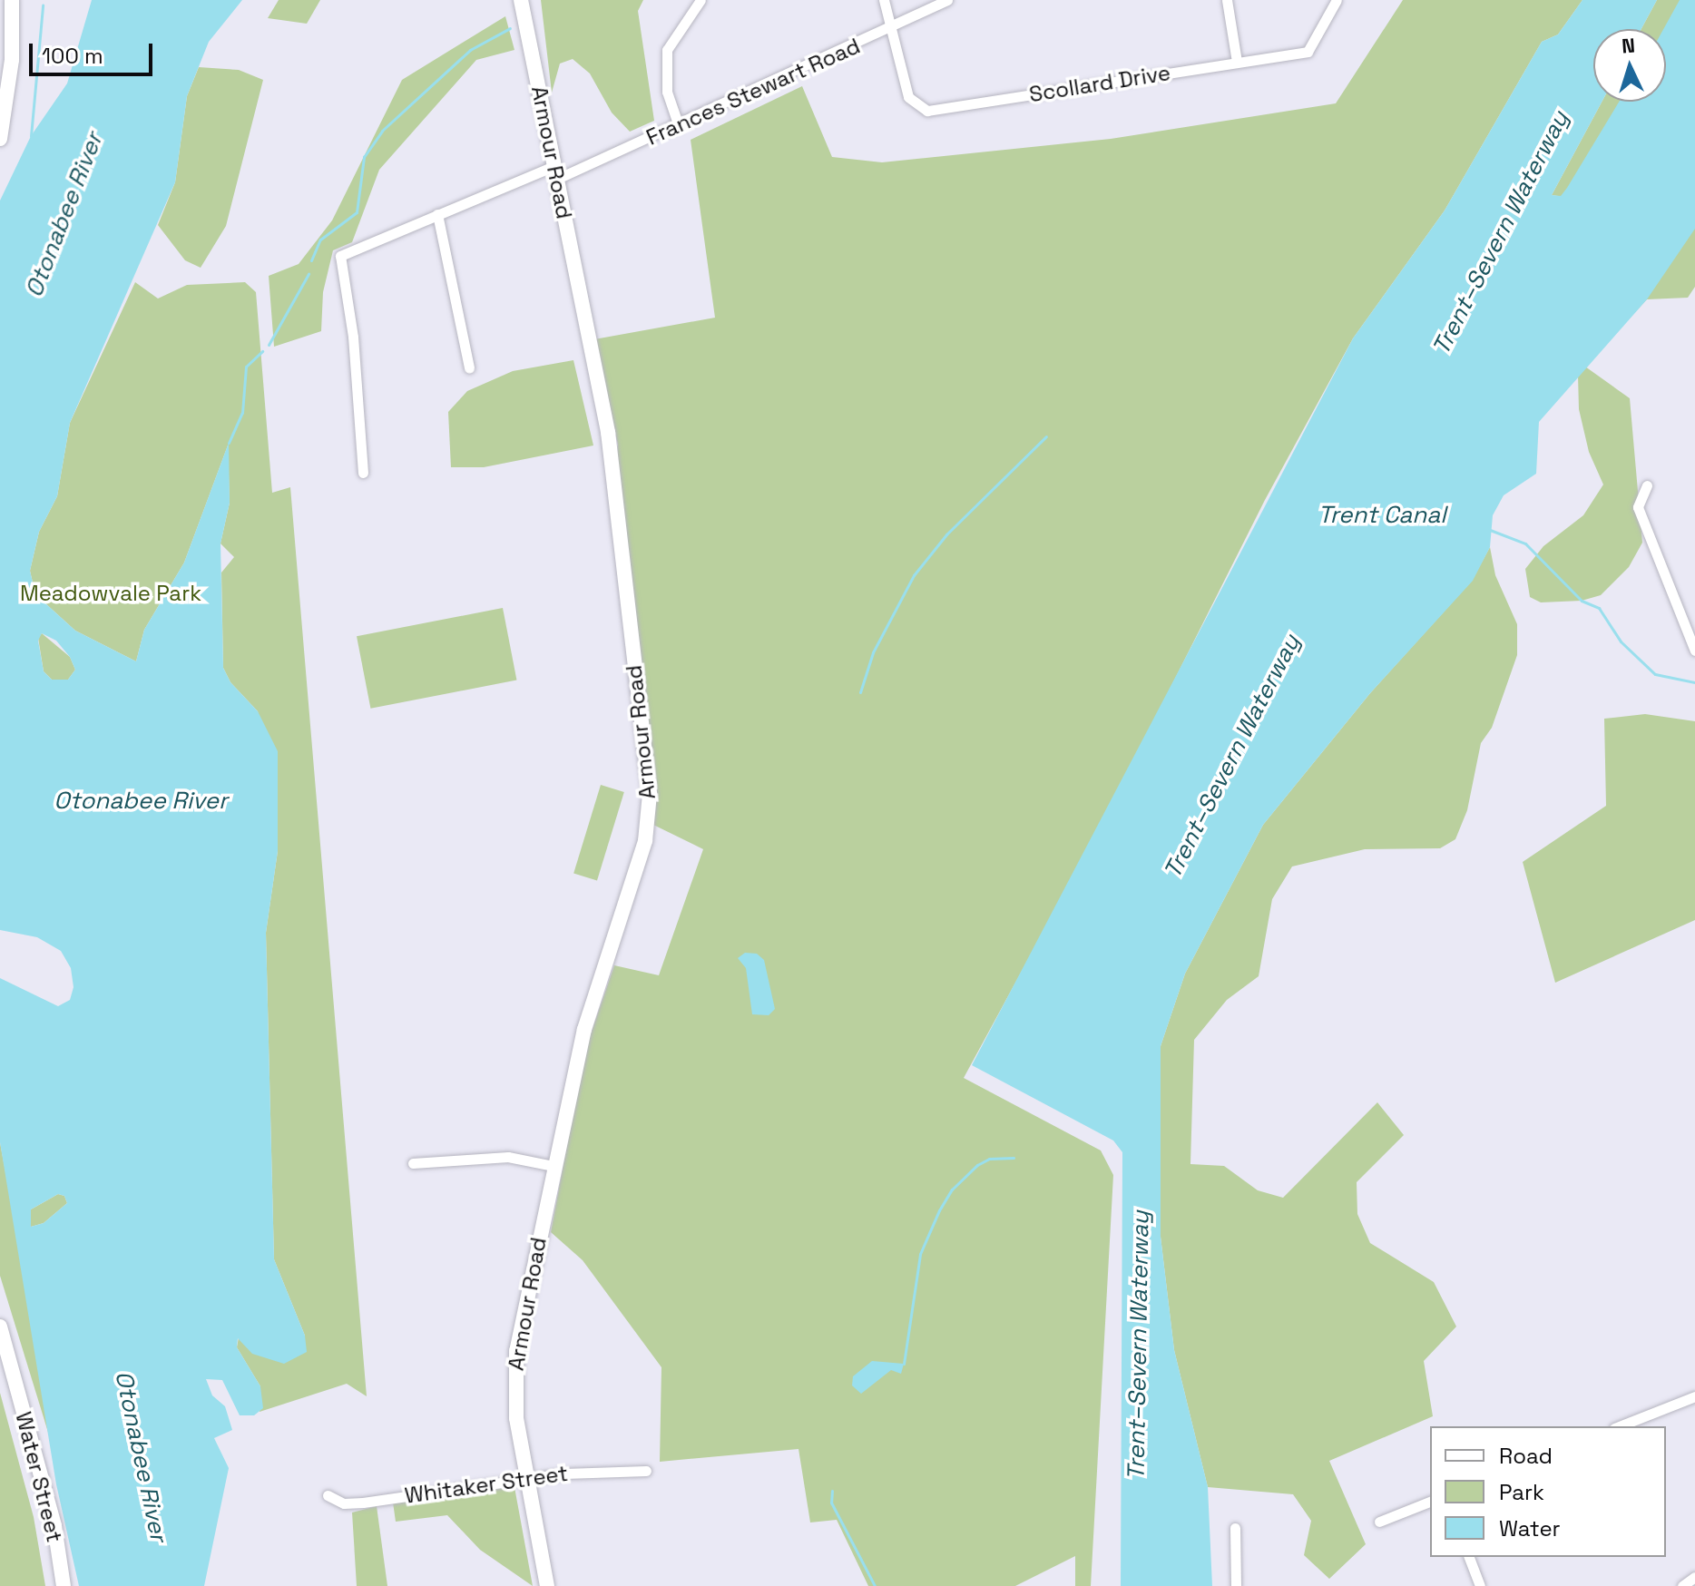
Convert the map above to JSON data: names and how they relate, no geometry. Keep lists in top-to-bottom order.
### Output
{
  "streets": {
    "main road": ["Armour Road", "Water Street"],
    "street": ["Scollard Drive", "Frances Stewart Road", "Whitaker Street"]
  },
  "crossings": [
    ["Scollard Drive", "Frances Stewart Road"],
    ["Frances Stewart Road", "Armour Road"],
    ["Armour Road", "Whitaker Street"]
  ],
  "water": ["Otonabee River", "Trent–Severn Waterway", "Trent Canal"],
  "parks": ["Meadowvale Park"],
  "legend": ["Road", "Park", "Water"],
  "scale_bar": "100 m",
  "north": "top"
}
